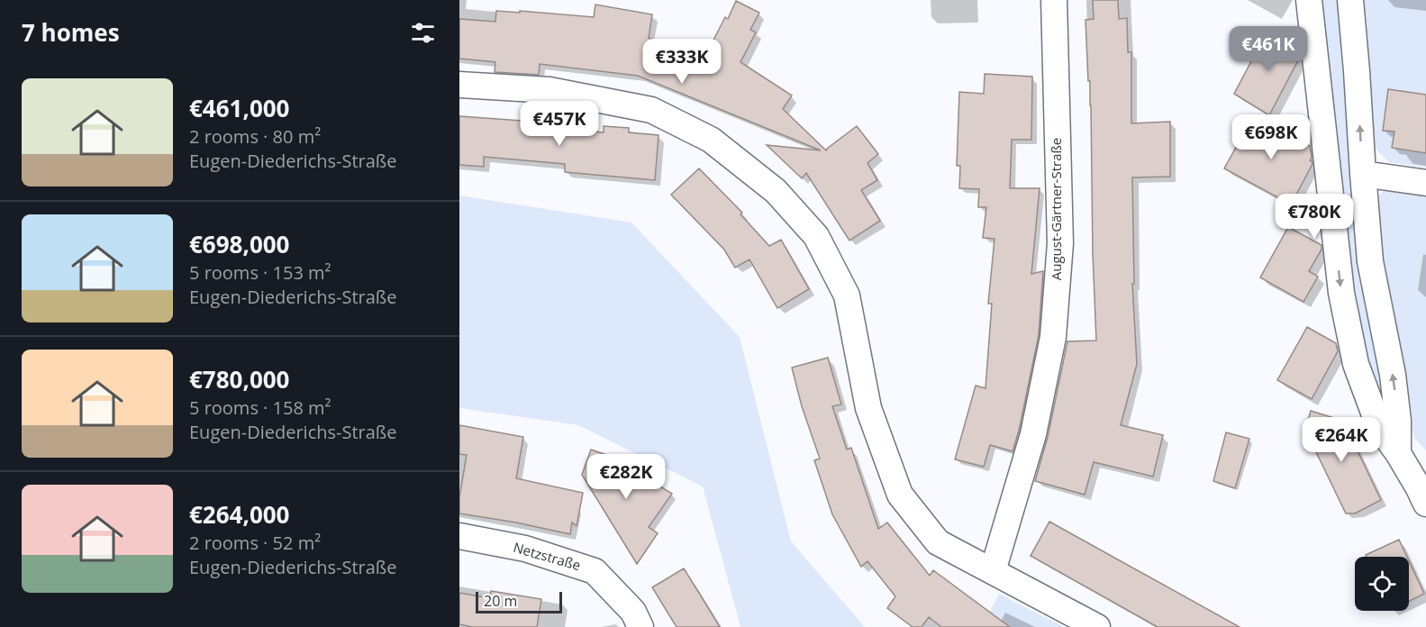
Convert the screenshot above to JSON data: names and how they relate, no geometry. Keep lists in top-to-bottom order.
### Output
{
  "streets": {
    "street": ["August-Gärtner-Straße", "Netzstraße"]
  },
  "scale_bar": "20 m",
  "page": {
    "heading": "7 homes",
    "price": [
      "€461K",
      "€333K",
      "€457K",
      "€698K",
      "€780K",
      "€264K",
      "€282K"
    ],
    "list": [
      {
        "name": "€461,000",
        "note": "2 rooms · 80 m² · Eugen-Diederichs-Straße"
      },
      {
        "name": "€698,000",
        "note": "5 rooms · 153 m² · Eugen-Diederichs-Straße"
      },
      {
        "name": "€780,000",
        "note": "5 rooms · 158 m² · Eugen-Diederichs-Straße"
      },
      {
        "name": "€264,000",
        "note": "2 rooms · 52 m² · Eugen-Diederichs-Straße"
      }
    ],
    "scale": "20 m"
  }
}
